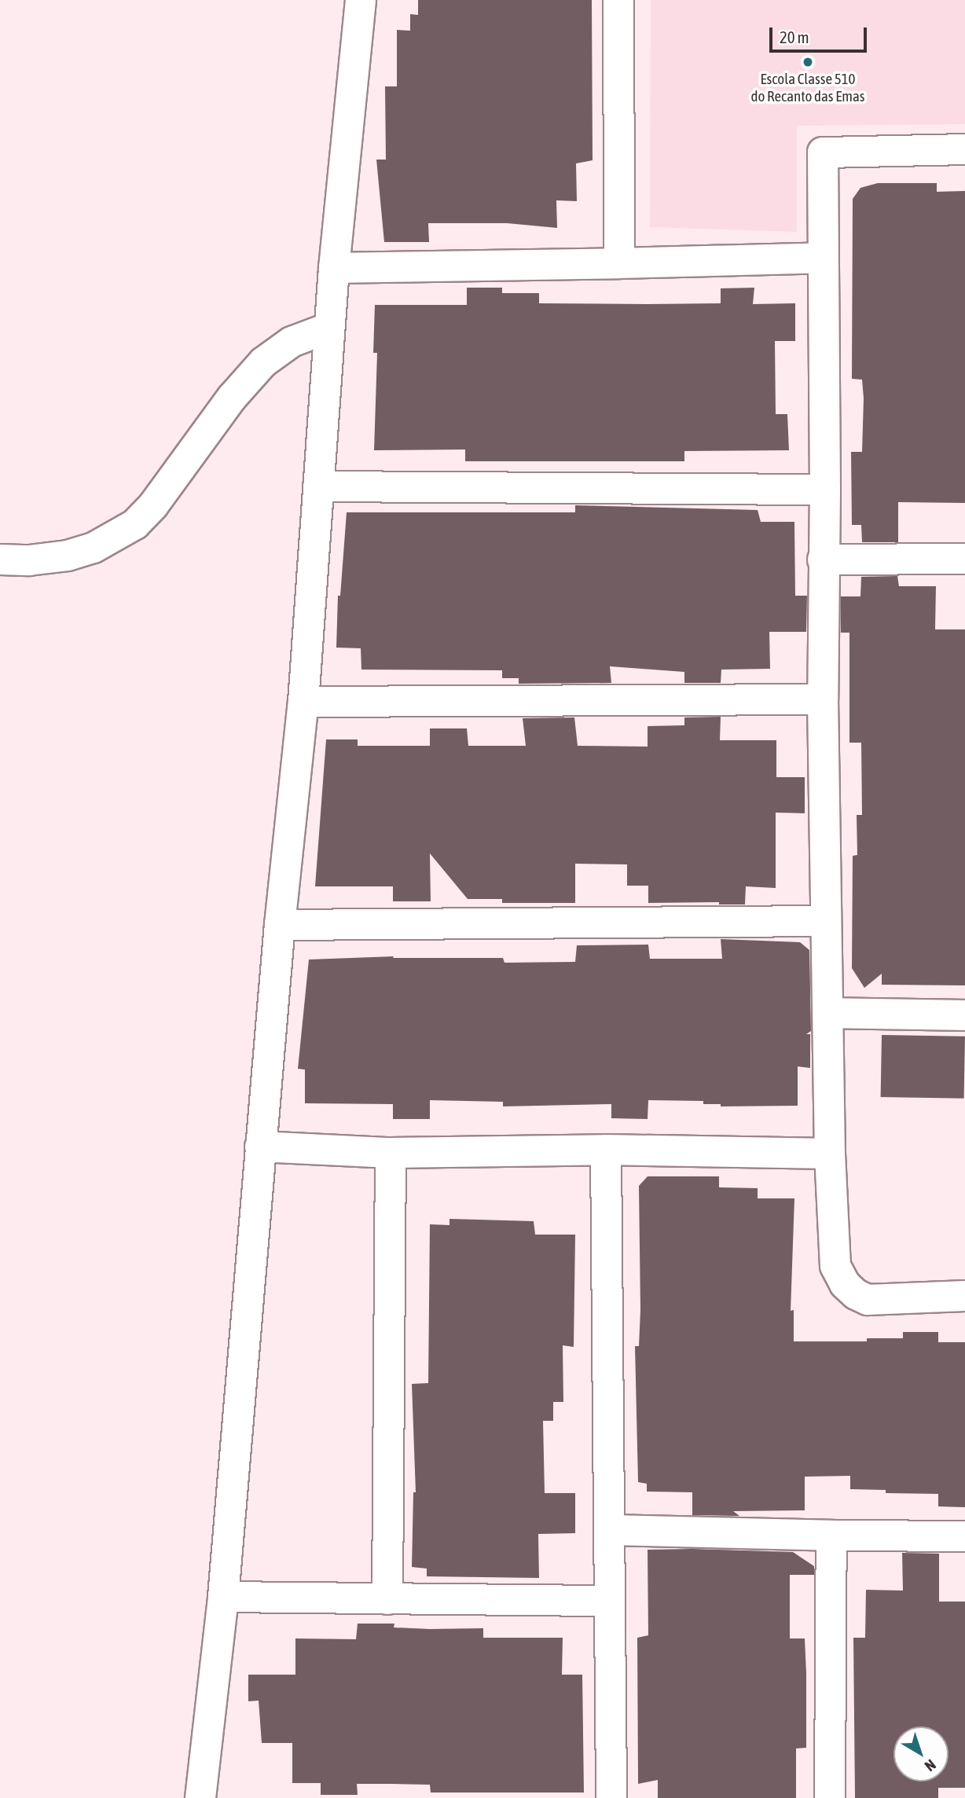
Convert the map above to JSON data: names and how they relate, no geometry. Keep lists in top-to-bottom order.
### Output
{
  "places": ["Escola Classe 510 do Recanto das Emas"],
  "scale_bar": "20 m",
  "north": "bottom right"
}
